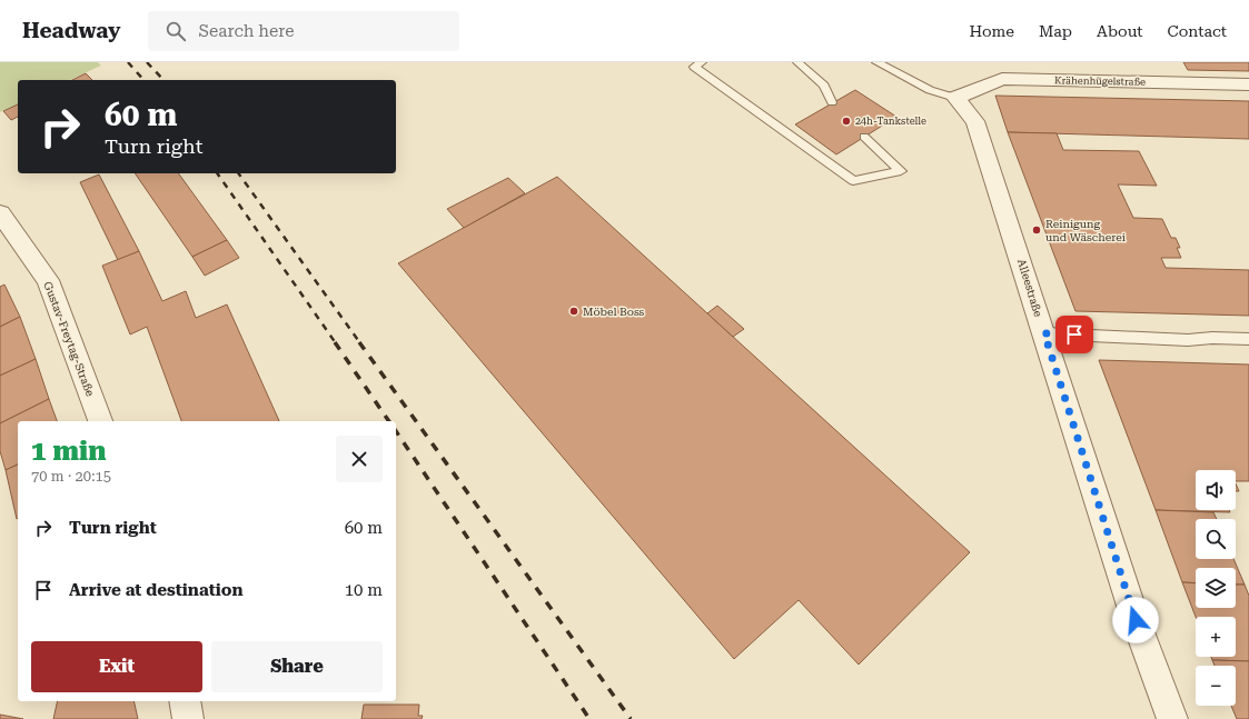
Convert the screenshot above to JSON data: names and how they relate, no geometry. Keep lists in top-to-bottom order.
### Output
{
  "streets": {
    "street": ["Krähenhügelstraße", "Alleestraße", "Gustav-Freytag-Straße"]
  },
  "crossings": [
    ["Krähenhügelstraße", "Alleestraße"]
  ],
  "places": ["24h-Tankstelle", "Reinigung und Wäscherei", "Möbel Boss"],
  "page": {
    "header": "Headway",
    "search": "Search here",
    "nav": [
      "Home",
      "Map",
      "About",
      "Contact"
    ],
    "turn": ["60 m", "Turn right"],
    "heading": ["1 min", "70 m · 20:15"],
    "map_buttons": ["+", "−"],
    "list": [
      {
        "name": "Turn right",
        "value": "60 m"
      },
      {
        "name": "Arrive at destination",
        "value": "10 m"
      }
    ],
    "buttons": ["Exit", "Share"]
  }
}
